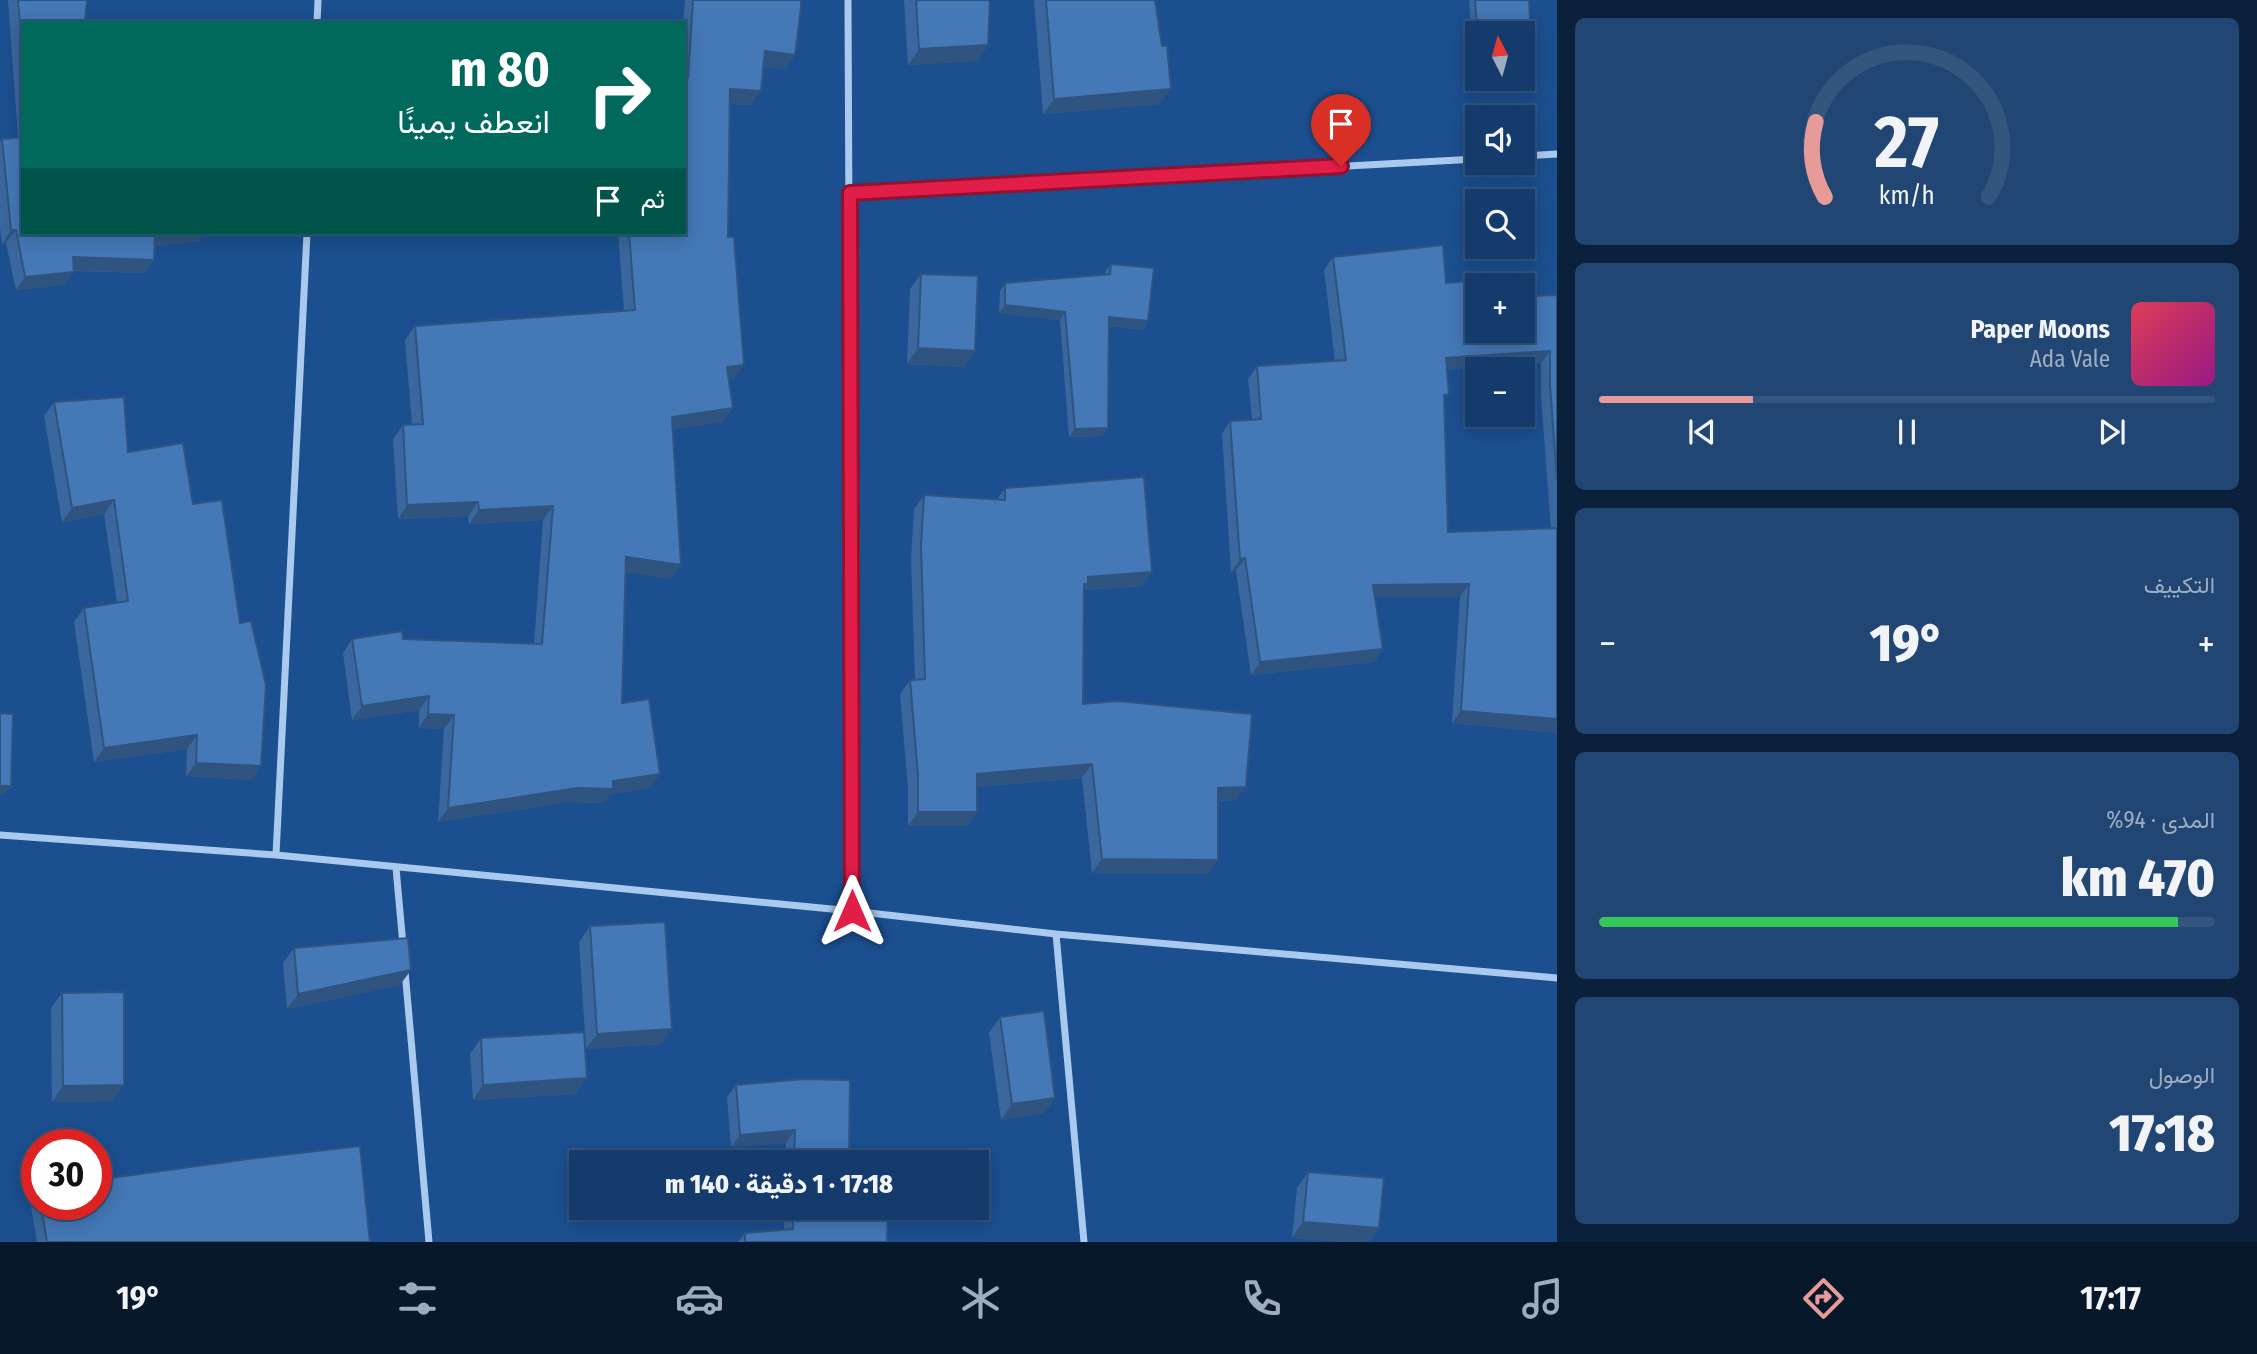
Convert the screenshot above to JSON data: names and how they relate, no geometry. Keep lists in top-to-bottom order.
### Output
{
  "north": "top",
  "page": {
    "map_buttons": ["+", "−"],
    "turn": ["80 m", "انعطف يمينًا"],
    "then": "ثم",
    "song": ["Paper Moons", "Ada Vale"],
    "tile": [
      "التكييف",
      ["المدى · 94%", "470 km"],
      ["الوصول", "17:18"]
    ],
    "heat": ["−", "19°", "+"],
    "limit": "30",
    "trip": "17:18 · 1 دقيقة · 140 m",
    "tabs": ["17:17", "19°"],
    "gauge": ["27", "km/h"]
  }
}
